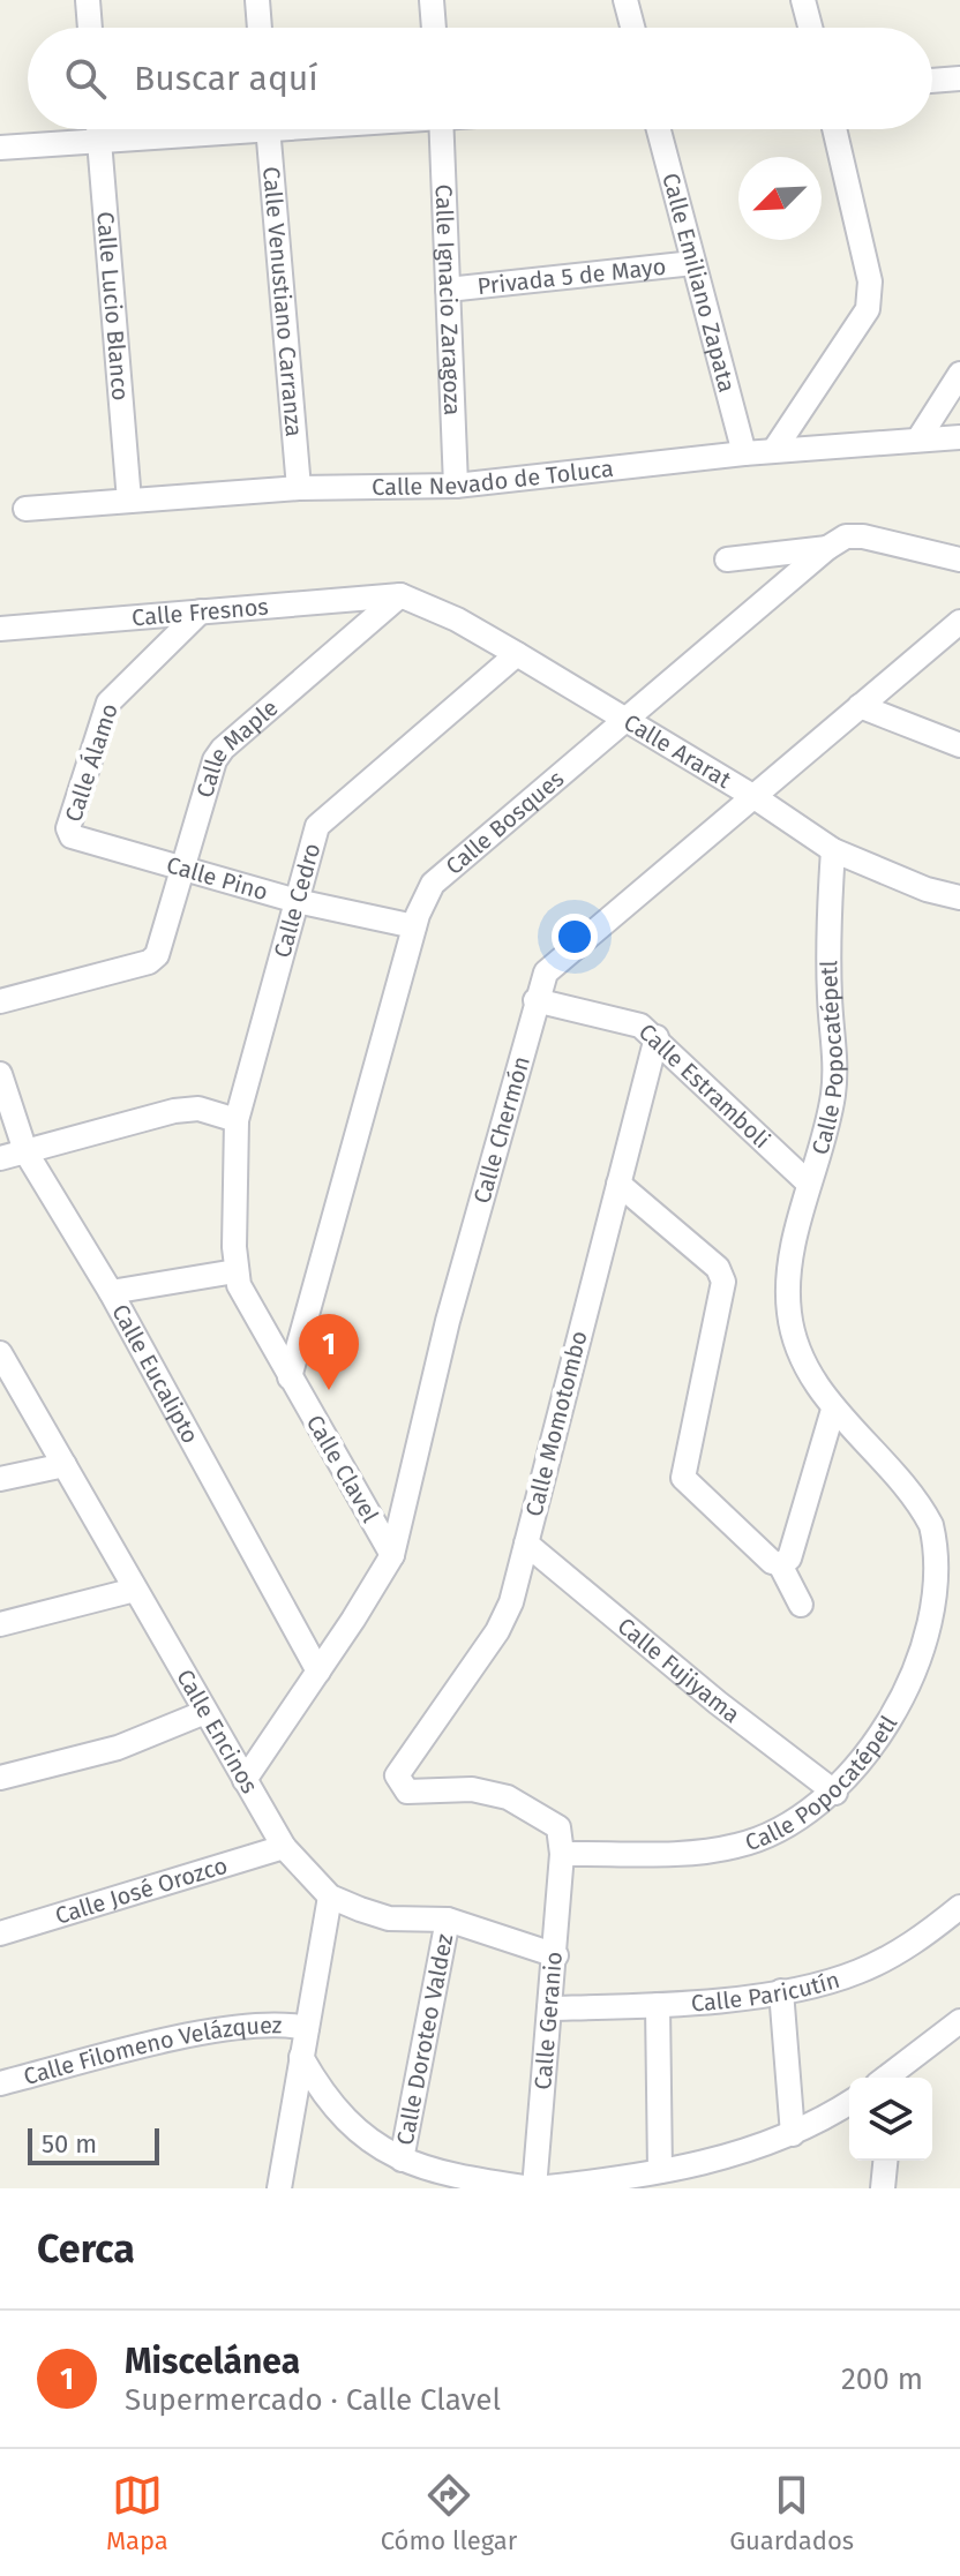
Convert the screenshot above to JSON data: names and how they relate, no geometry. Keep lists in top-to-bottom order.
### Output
{
  "streets": {
    "street": [
      "Privada 5 de Mayo",
      "Calle Emiliano Zapata",
      "Calle Ignacio Zaragoza",
      "Calle Venustiano Carranza",
      "Calle Lucio Blanco",
      "Calle Nevado de Toluca",
      "Calle Fresnos",
      "Calle Maple",
      "Calle Ararat",
      "Calle Álamo",
      "Calle Bosques",
      "Calle Pino",
      "Calle Cedro",
      "Calle Popocatépetl",
      "Calle Estramboli",
      "Calle Chermón",
      "Calle Eucalipto",
      "Calle Momotombo",
      "Calle Clavel",
      "Calle Fujiyama",
      "Calle Encinos",
      "Calle José Orozco",
      "Calle Paricutín",
      "Calle Geranio",
      "Calle Doroteo Valdez",
      "Calle Filomeno Velázquez"
    ]
  },
  "crossings": [
    ["Privada 5 de Mayo", "Calle Emiliano Zapata"],
    ["Privada 5 de Mayo", "Calle Ignacio Zaragoza"],
    ["Calle Emiliano Zapata", "Calle Nevado de Toluca"],
    ["Calle Ignacio Zaragoza", "Calle Nevado de Toluca"],
    ["Calle Venustiano Carranza", "Calle Nevado de Toluca"],
    ["Calle Lucio Blanco", "Calle Nevado de Toluca"],
    ["Calle Fresnos", "Calle Maple"],
    ["Calle Fresnos", "Calle Ararat"],
    ["Calle Fresnos", "Calle Álamo"],
    ["Calle Maple", "Calle Ararat"],
    ["Calle Maple", "Calle Pino"],
    ["Calle Ararat", "Calle Bosques"],
    ["Calle Ararat", "Calle Cedro"],
    ["Calle Ararat", "Calle Popocatépetl"],
    ["Calle Ararat", "Calle Chermón"],
    ["Calle Álamo", "Calle Pino"],
    ["Calle Bosques", "Calle Pino"],
    ["Calle Bosques", "Calle Clavel"],
    ["Calle Pino", "Calle Cedro"],
    ["Calle Cedro", "Calle Clavel"],
    ["Calle Popocatépetl", "Calle Estramboli"],
    ["Calle Popocatépetl", "Calle Momotombo"],
    ["Calle Popocatépetl", "Calle Fujiyama"],
    ["Calle Popocatépetl", "Calle Geranio"],
    ["Calle Estramboli", "Calle Chermón"],
    ["Calle Estramboli", "Calle Momotombo"],
    ["Calle Chermón", "Calle Eucalipto"],
    ["Calle Chermón", "Calle Clavel"],
    ["Calle Chermón", "Calle Encinos"],
    ["Calle Momotombo", "Calle Fujiyama"],
    ["Calle Momotombo", "Calle Geranio"],
    ["Calle Encinos", "Calle José Orozco"],
    ["Calle Encinos", "Calle Geranio"],
    ["Calle Encinos", "Calle Doroteo Valdez"],
    ["Calle Paricutín", "Calle Geranio"]
  ],
  "scale_bar": "50 m",
  "north": "bottom left",
  "page": {
    "search": "Buscar aquí",
    "pins": "1",
    "scale": "50 m",
    "heading": "Cerca",
    "list": [
      {
        "mark": "1",
        "name": "Miscelánea",
        "note": "Supermercado · Calle Clavel",
        "value": "200 m"
      }
    ],
    "nav": ["Mapa", "Cómo llegar", "Guardados"]
  }
}
